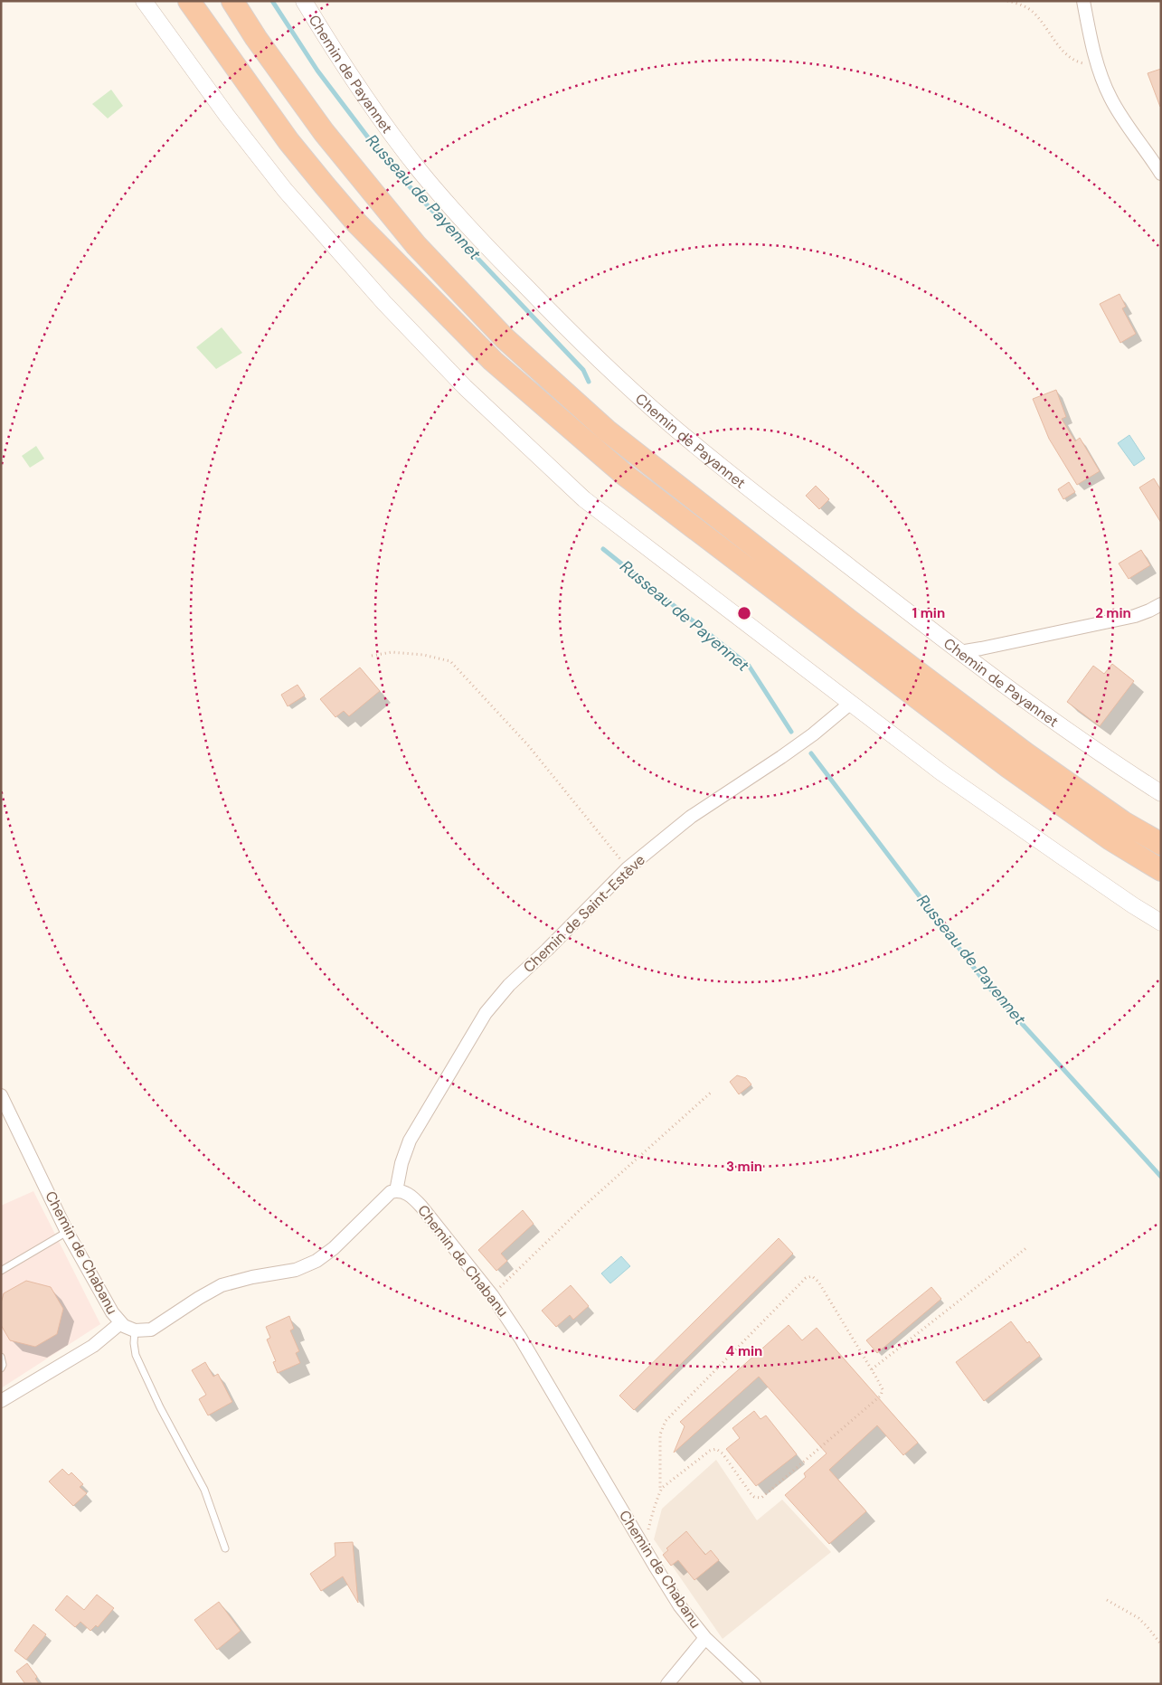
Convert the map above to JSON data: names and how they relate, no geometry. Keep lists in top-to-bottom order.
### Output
{
  "streets": {
    "street": ["Chemin de Payannet", "Chemin de Saint-Estève", "Chemin de Chabanu"]
  },
  "crossings": [
    ["Chemin de Saint-Estève", "Chemin de Chabanu"]
  ],
  "water": ["Russeau de Payennet"],
  "rings": [
    "1 min",
    "2 min",
    "3 min",
    "4 min"
  ]
}
